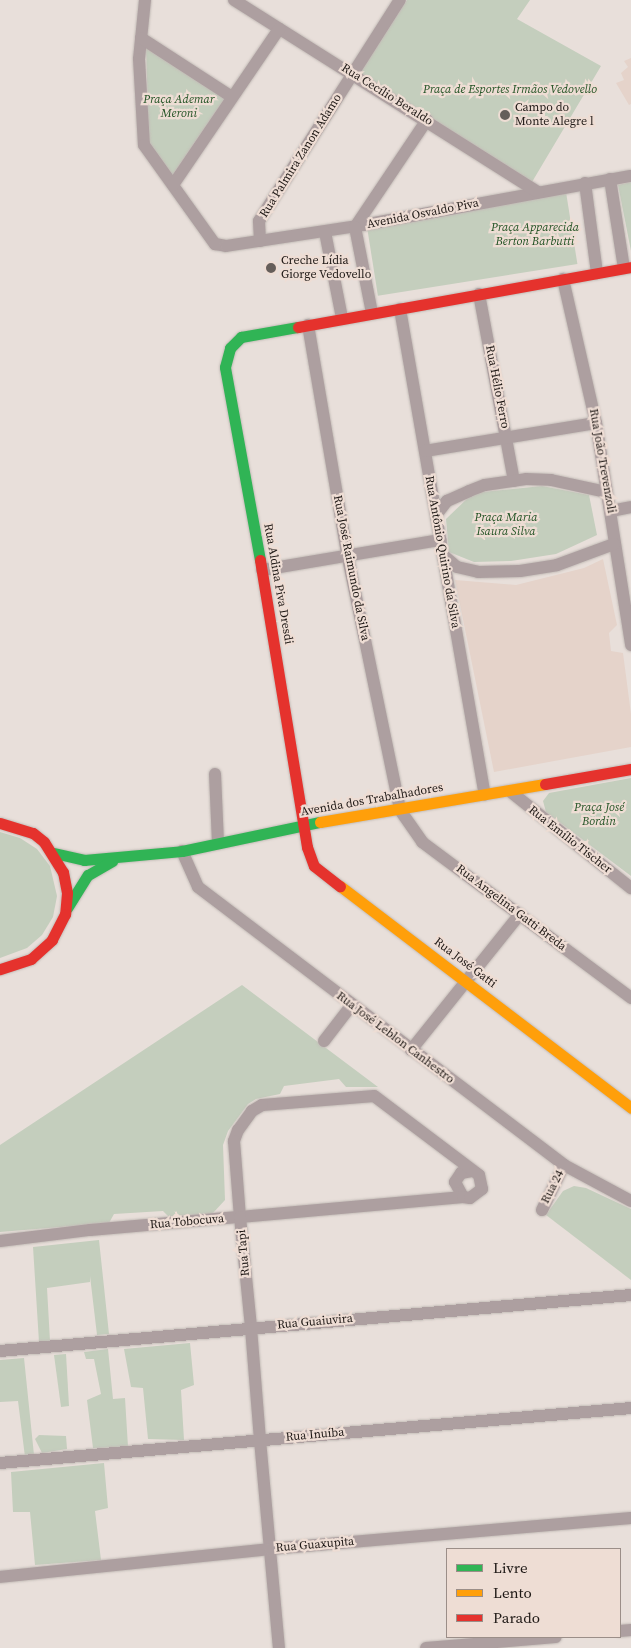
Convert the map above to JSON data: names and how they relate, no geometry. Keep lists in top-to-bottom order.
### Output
{
  "streets": {
    "street": [
      "Rua Cecílio Beraldo",
      "Rua Palmira Zanon Adamo",
      "Avenida Osvaldo Piva",
      "Rua Hélio Ferro",
      "Rua João Trevenzoli",
      "Rua Antônio Quirino da Silva",
      "Rua José Raimundo da Silva",
      "Rua Aldina Piva Dresdi",
      "Avenida dos Trabalhadores",
      "Rua Emílio Tischer",
      "Rua Angelina Gatti Breda",
      "Rua José Gatti",
      "Rua José Leblon Canhestro",
      "Rua 24",
      "Rua Tobocuva",
      "Rua Tapi",
      "Rua Guaiuvira",
      "Rua Inuíba",
      "Rua Guaxupita"
    ]
  },
  "crossings": [
    ["Rua Cecílio Beraldo", "Rua Palmira Zanon Adamo"],
    ["Rua Cecílio Beraldo", "Avenida Osvaldo Piva"],
    ["Rua Palmira Zanon Adamo", "Avenida Osvaldo Piva"],
    ["Rua Antônio Quirino da Silva", "Avenida dos Trabalhadores"],
    ["Rua José Raimundo da Silva", "Rua Aldina Piva Dresdi"],
    ["Rua José Raimundo da Silva", "Avenida dos Trabalhadores"],
    ["Rua José Raimundo da Silva", "Rua Angelina Gatti Breda"],
    ["Rua Aldina Piva Dresdi", "Avenida dos Trabalhadores"],
    ["Rua Aldina Piva Dresdi", "Rua José Gatti"],
    ["Avenida dos Trabalhadores", "Rua Emílio Tischer"],
    ["Avenida dos Trabalhadores", "Rua Angelina Gatti Breda"],
    ["Avenida dos Trabalhadores", "Rua José Gatti"],
    ["Avenida dos Trabalhadores", "Rua José Leblon Canhestro"],
    ["Rua José Leblon Canhestro", "Rua 24"],
    ["Rua Tobocuva", "Rua Tapi"],
    ["Rua Tapi", "Rua Guaiuvira"],
    ["Rua Tapi", "Rua Inuíba"],
    ["Rua Tapi", "Rua Guaxupita"]
  ],
  "parks": [
    "Praça de Esportes Irmãos Vedovello",
    "Praça Ademar Meroni",
    "Praça Apparecida Berton Barbutti",
    "Praça Maria Isaura Silva",
    "Praça José Bordin"
  ],
  "places": ["Campo do Monte Alegre l", "Creche Lídia Giorge Vedovello"],
  "legend": ["Livre", "Lento", "Parado"]
}
